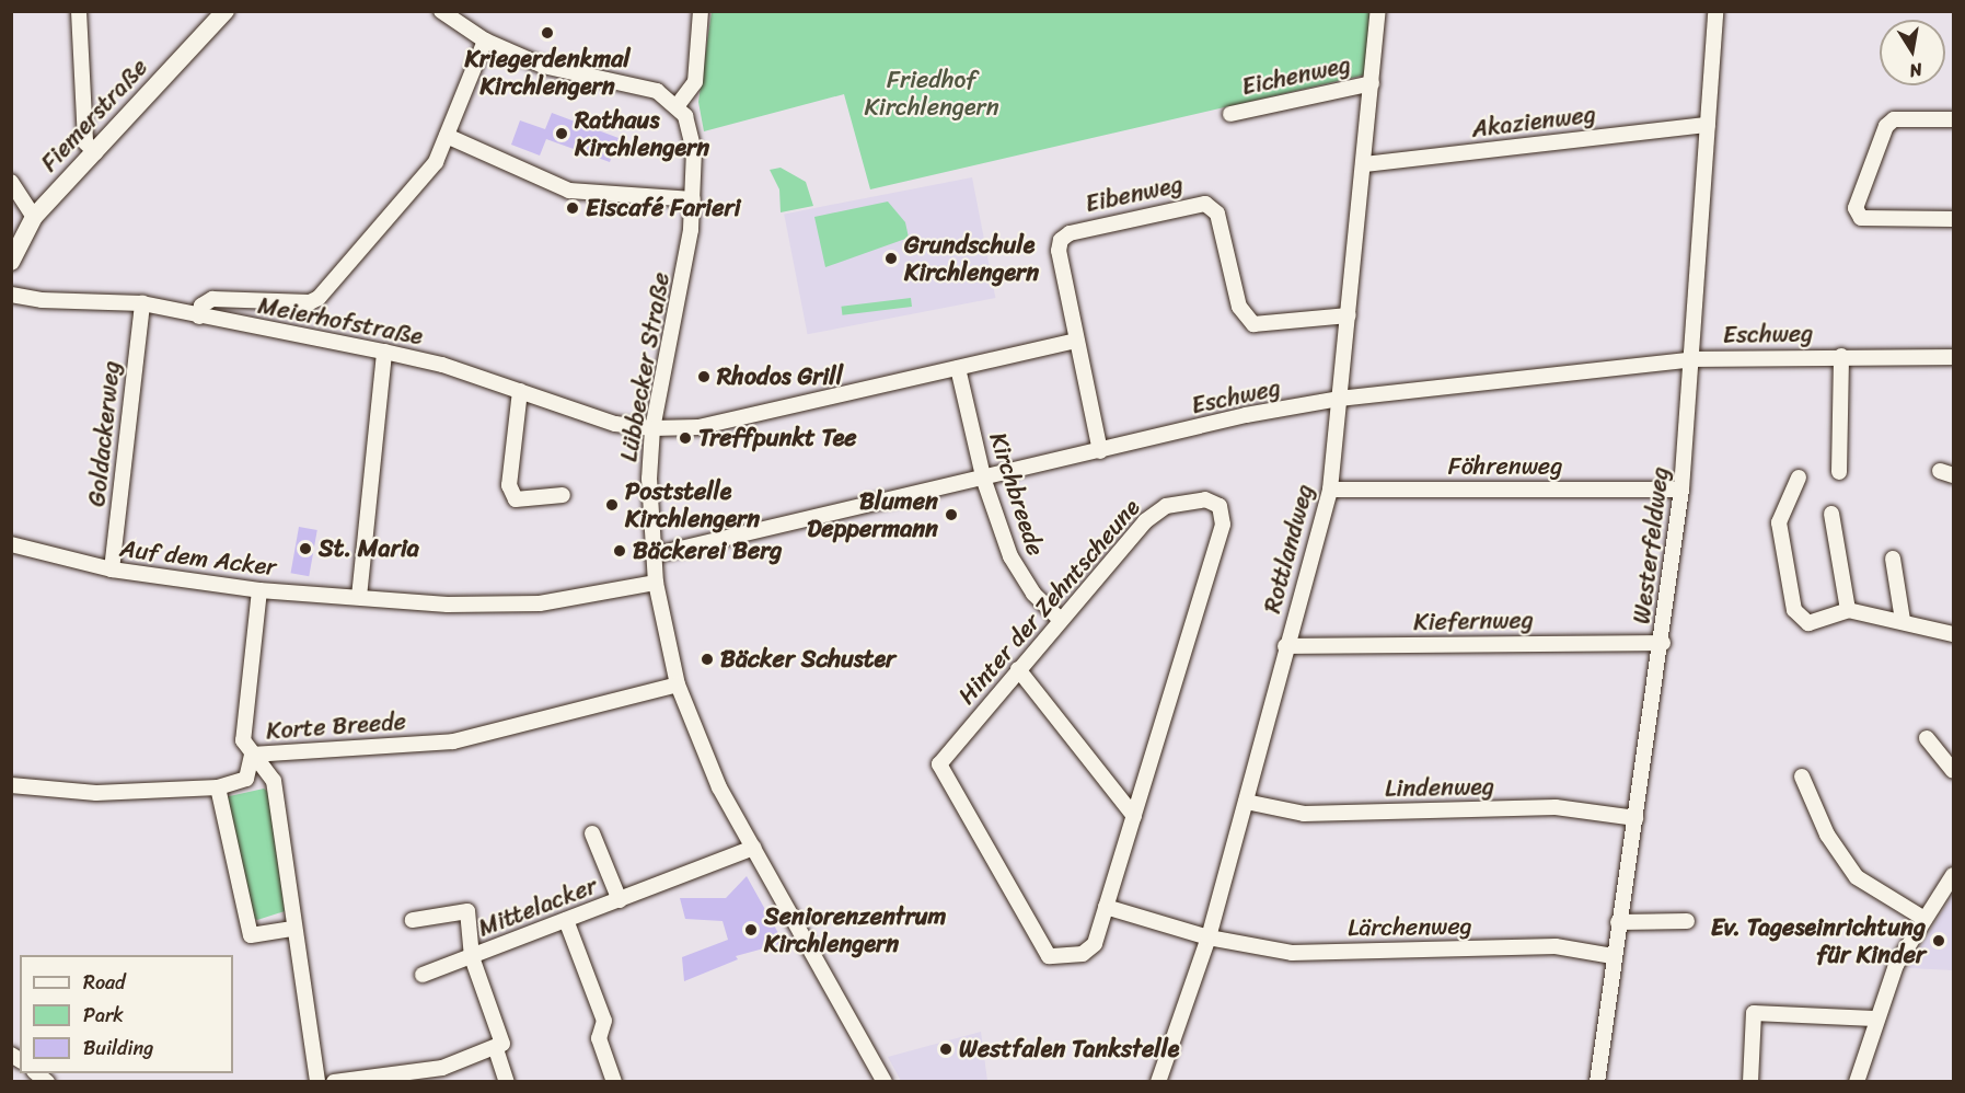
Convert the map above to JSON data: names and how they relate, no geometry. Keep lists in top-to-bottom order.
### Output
{
  "streets": {
    "main road": ["Fiemerstraße"],
    "street": [
      "Eichenweg",
      "Akazienweg",
      "Eibenweg",
      "Meierhofstraße",
      "Eschweg",
      "Lübbecker Straße",
      "Goldackerweg",
      "Föhrenweg",
      "Kirchbreede",
      "Westerfeldweg",
      "Rottlandweg",
      "Auf dem Acker",
      "Hinter der Zehntscheune",
      "Kiefernweg",
      "Korte Breede",
      "Lindenweg",
      "Mittelacker",
      "Lärchenweg"
    ]
  },
  "crossings": [
    ["Eichenweg", "Rottlandweg"],
    ["Akazienweg", "Westerfeldweg"],
    ["Akazienweg", "Rottlandweg"],
    ["Eibenweg", "Eschweg"],
    ["Eibenweg", "Rottlandweg"],
    ["Meierhofstraße", "Lübbecker Straße"],
    ["Meierhofstraße", "Goldackerweg"],
    ["Eschweg", "Lübbecker Straße"],
    ["Eschweg", "Kirchbreede"],
    ["Eschweg", "Westerfeldweg"],
    ["Eschweg", "Rottlandweg"],
    ["Lübbecker Straße", "Auf dem Acker"],
    ["Lübbecker Straße", "Korte Breede"],
    ["Lübbecker Straße", "Mittelacker"],
    ["Goldackerweg", "Auf dem Acker"],
    ["Föhrenweg", "Westerfeldweg"],
    ["Föhrenweg", "Rottlandweg"],
    ["Kirchbreede", "Hinter der Zehntscheune"],
    ["Westerfeldweg", "Kiefernweg"],
    ["Westerfeldweg", "Lindenweg"],
    ["Westerfeldweg", "Lärchenweg"],
    ["Rottlandweg", "Kiefernweg"],
    ["Rottlandweg", "Lindenweg"],
    ["Rottlandweg", "Lärchenweg"],
    ["Hinter der Zehntscheune", "Lärchenweg"]
  ],
  "parks": ["Friedhof Kirchlengern"],
  "places": [
    "Kriegerdenkmal Kirchlengern",
    "Rathaus Kirchlengern",
    "Eiscafé Farieri",
    "Grundschule Kirchlengern",
    "Rhodos Grill",
    "Treffpunkt Tee",
    "Poststelle Kirchlengern",
    "Blumen Deppermann",
    "St. Maria",
    "Bäckerei Berg",
    "Bäcker Schuster",
    "Seniorenzentrum Kirchlengern",
    "Ev. Tageseinrichtung für Kinder",
    "Westfalen Tankstelle"
  ],
  "legend": ["Road", "Park", "Building"],
  "north": "bottom"
}
